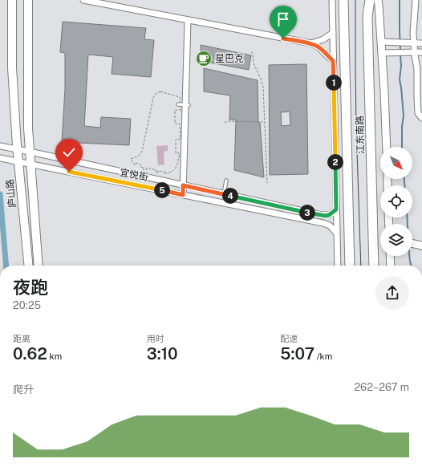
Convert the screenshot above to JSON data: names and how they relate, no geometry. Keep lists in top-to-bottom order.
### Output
{
  "streets": {
    "main road": ["江东南路", "庐山路"],
    "street": ["宜悦街"]
  },
  "crossings": [
    ["宜悦街", "庐山路"]
  ],
  "places": {
    "cafe": ["星巴克"]
  },
  "north": "bottom right",
  "page": {
    "pins": [
      "1",
      "2",
      "5",
      "4",
      "3"
    ],
    "heading": ["夜跑", "20:25"],
    "stats": [
      ["距离", "0.62 km"],
      ["用时", "3:10"],
      ["配速", "5:07 /km"]
    ],
    "chart": ["爬升", "262–267 m"]
  }
}
